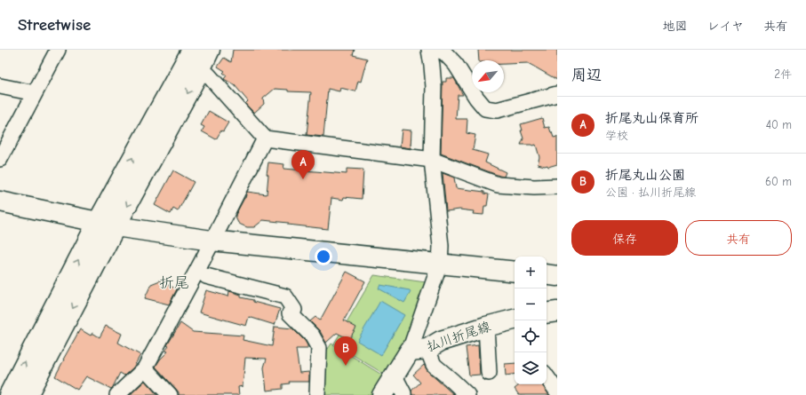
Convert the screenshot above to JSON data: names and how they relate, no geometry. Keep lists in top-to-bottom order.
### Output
{
  "streets": {
    "street": ["払川折尾線"]
  },
  "districts": ["折尾"],
  "north": "bottom left",
  "page": {
    "header": "Streetwise",
    "nav": ["地図", "レイヤ", "共有"],
    "heading": ["周辺", "2件"],
    "list": [
      {
        "mark": "A",
        "name": "折尾丸山保育所",
        "note": "学校",
        "value": "40 m"
      },
      {
        "mark": "B",
        "name": "折尾丸山公園",
        "note": "公園 · 払川折尾線",
        "value": "60 m"
      }
    ],
    "pins": ["A", "B"],
    "buttons": ["保存", "共有"],
    "map_buttons": ["+", "−"]
  }
}
